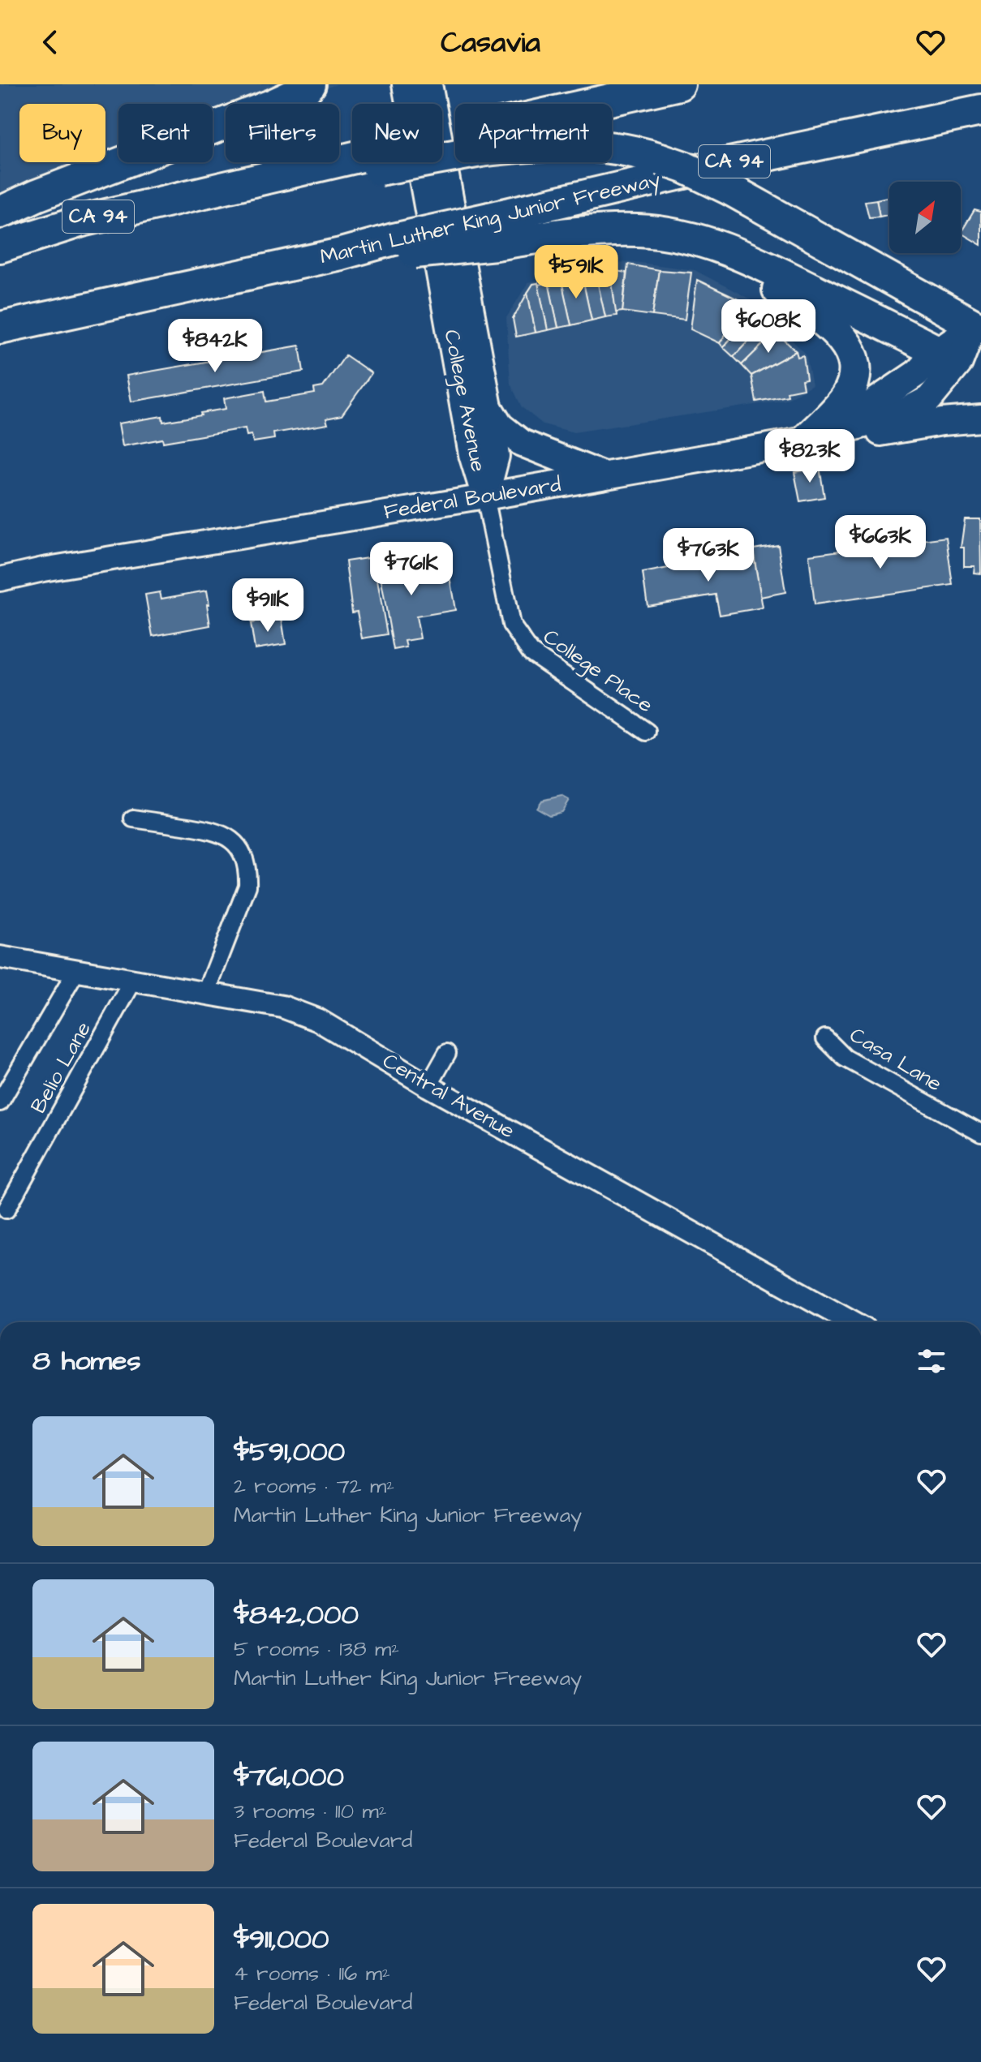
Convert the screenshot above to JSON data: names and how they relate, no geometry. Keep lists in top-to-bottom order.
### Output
{
  "streets": {
    "highway": ["CA 94", "Martin Luther King Junior Freeway"],
    "main road": ["College Avenue", "Federal Boulevard"],
    "street": [
      "College Place",
      "Casa Lane",
      "Belio Lane",
      "Central Avenue"
    ]
  },
  "crossings": [
    ["College Avenue", "Federal Boulevard"],
    ["College Avenue", "College Place"],
    ["Federal Boulevard", "College Place"],
    ["Belio Lane", "Central Avenue"]
  ],
  "north": "top right",
  "page": {
    "header": "Casavia",
    "chip": [
      "Buy",
      "Rent",
      "Filters",
      "New",
      "Apartment"
    ],
    "price": [
      "$591K",
      "$608K",
      "$842K",
      "$823K",
      "$663K",
      "$763K",
      "$761K",
      "$911K"
    ],
    "heading": "8 homes",
    "list": [
      {
        "name": "$591,000",
        "note": "2 rooms · 72 m² · Martin Luther King Junior Freeway"
      },
      {
        "name": "$842,000",
        "note": "5 rooms · 138 m² · Martin Luther King Junior Freeway"
      },
      {
        "name": "$761,000",
        "note": "3 rooms · 110 m² · Federal Boulevard"
      },
      {
        "name": "$911,000",
        "note": "4 rooms · 116 m² · Federal Boulevard"
      }
    ]
  }
}
